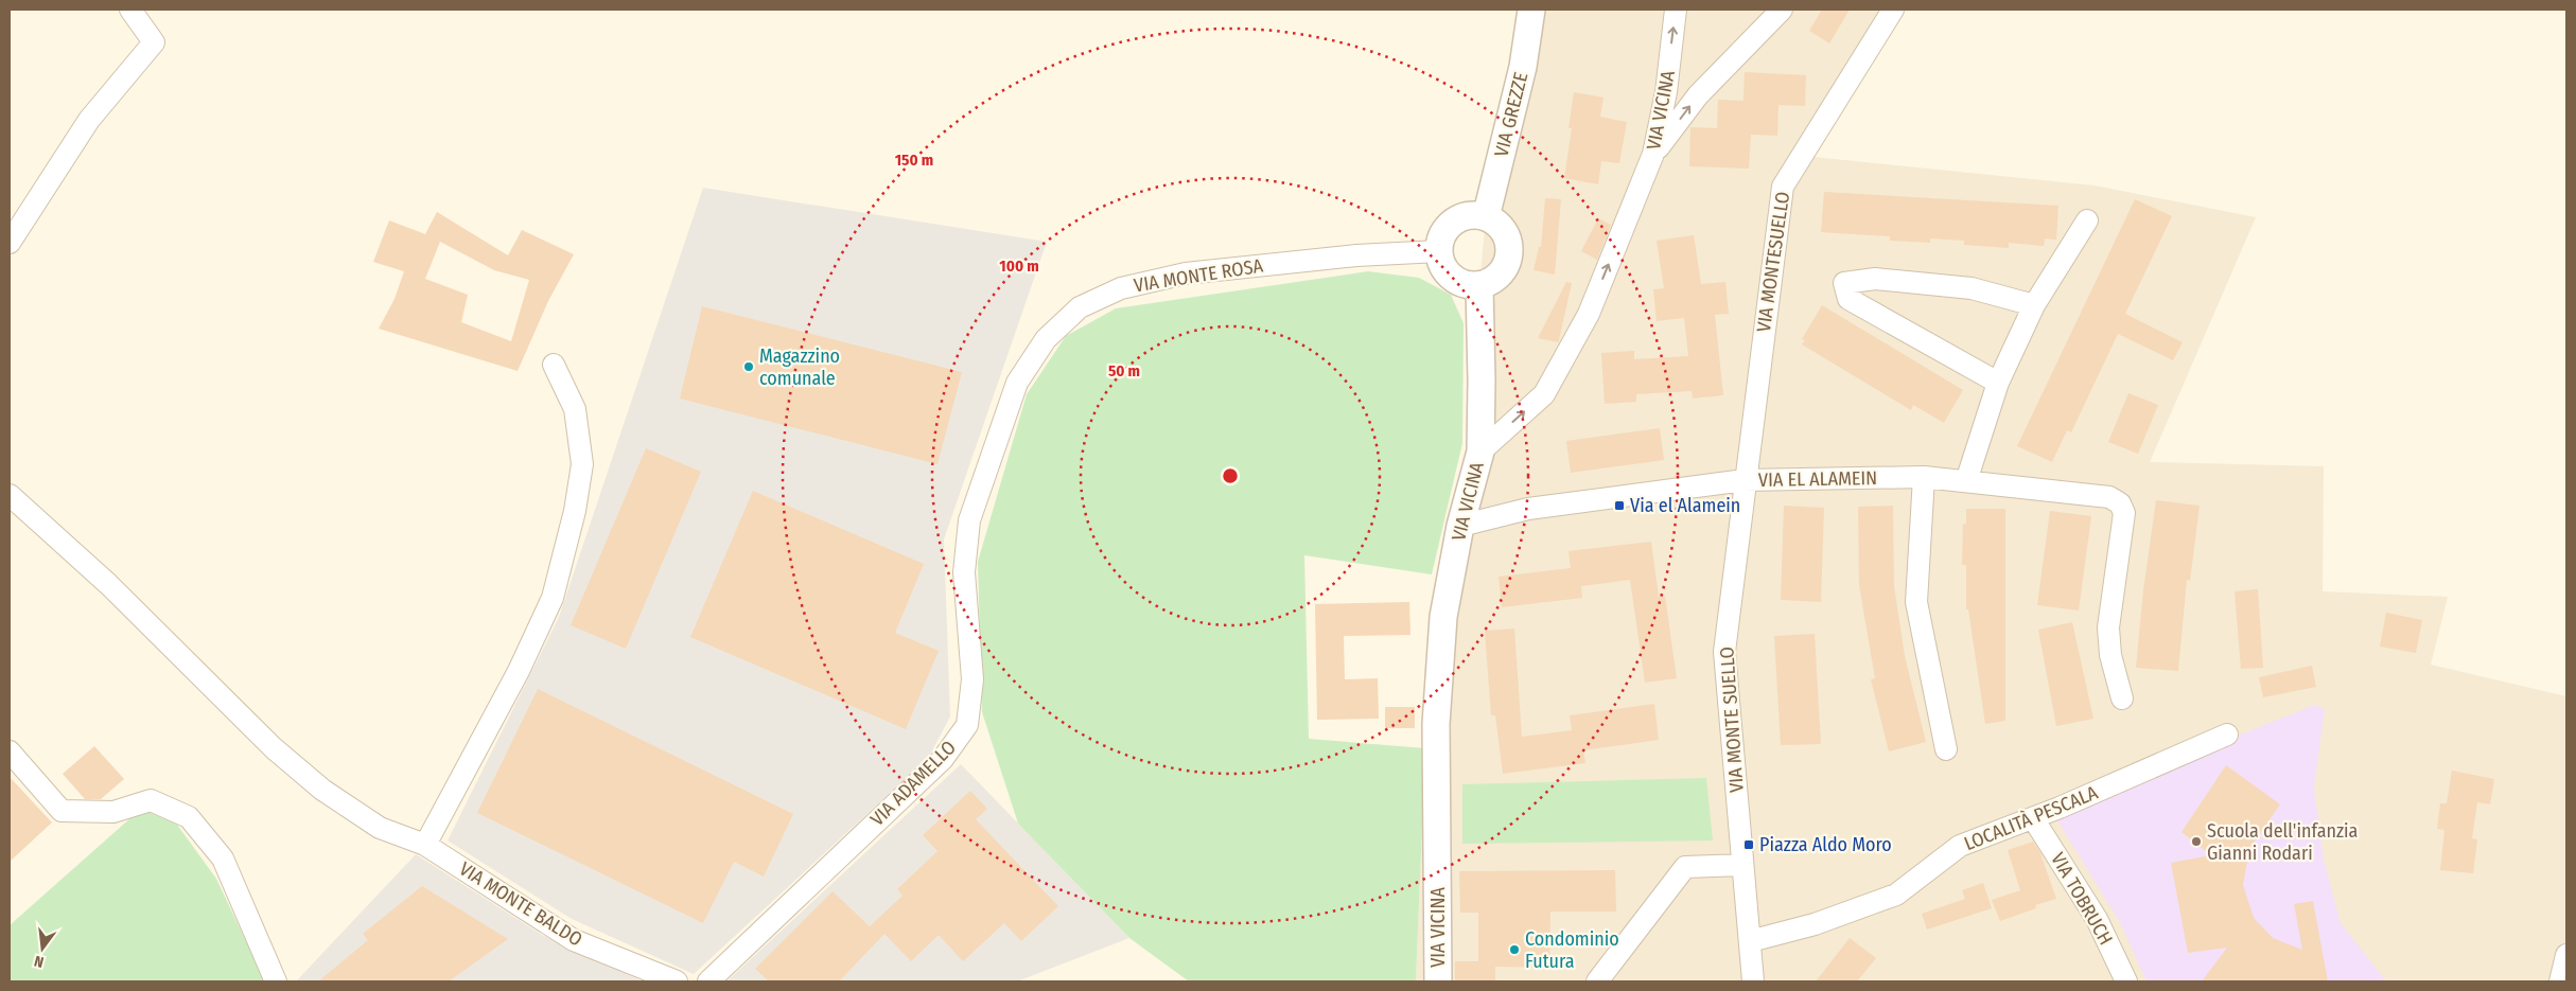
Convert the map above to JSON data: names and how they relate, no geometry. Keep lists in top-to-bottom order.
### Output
{
  "streets": {
    "street": [
      "VIA VICINA",
      "VIA GREZZE",
      "VIA MONTESUELLO",
      "VIA MONTE ROSA",
      "VIA EL ALAMEIN",
      "VIA MONTE SUELLO",
      "VIA ADAMELLO",
      "LOCALITÀ PESCALA",
      "VIA TOBRUCH",
      "VIA MONTE BALDO"
    ]
  },
  "crossings": [
    ["VIA VICINA", "VIA EL ALAMEIN"],
    ["VIA GREZZE", "VIA MONTE ROSA"],
    ["VIA MONTESUELLO", "VIA EL ALAMEIN"],
    ["VIA MONTESUELLO", "VIA MONTE SUELLO"],
    ["VIA MONTE ROSA", "VIA ADAMELLO"],
    ["VIA EL ALAMEIN", "VIA MONTE SUELLO"],
    ["VIA MONTE SUELLO", "LOCALITÀ PESCALA"],
    ["LOCALITÀ PESCALA", "VIA TOBRUCH"]
  ],
  "places": {
    "other": ["Magazzino comunale", "Scuola dell'infanzia Gianni Rodari", "Condominio Futura"],
    "transit": ["Via el Alamein", "Piazza Aldo Moro"]
  },
  "north": "bottom",
  "rings": ["150 m", "100 m", "50 m"]
}
